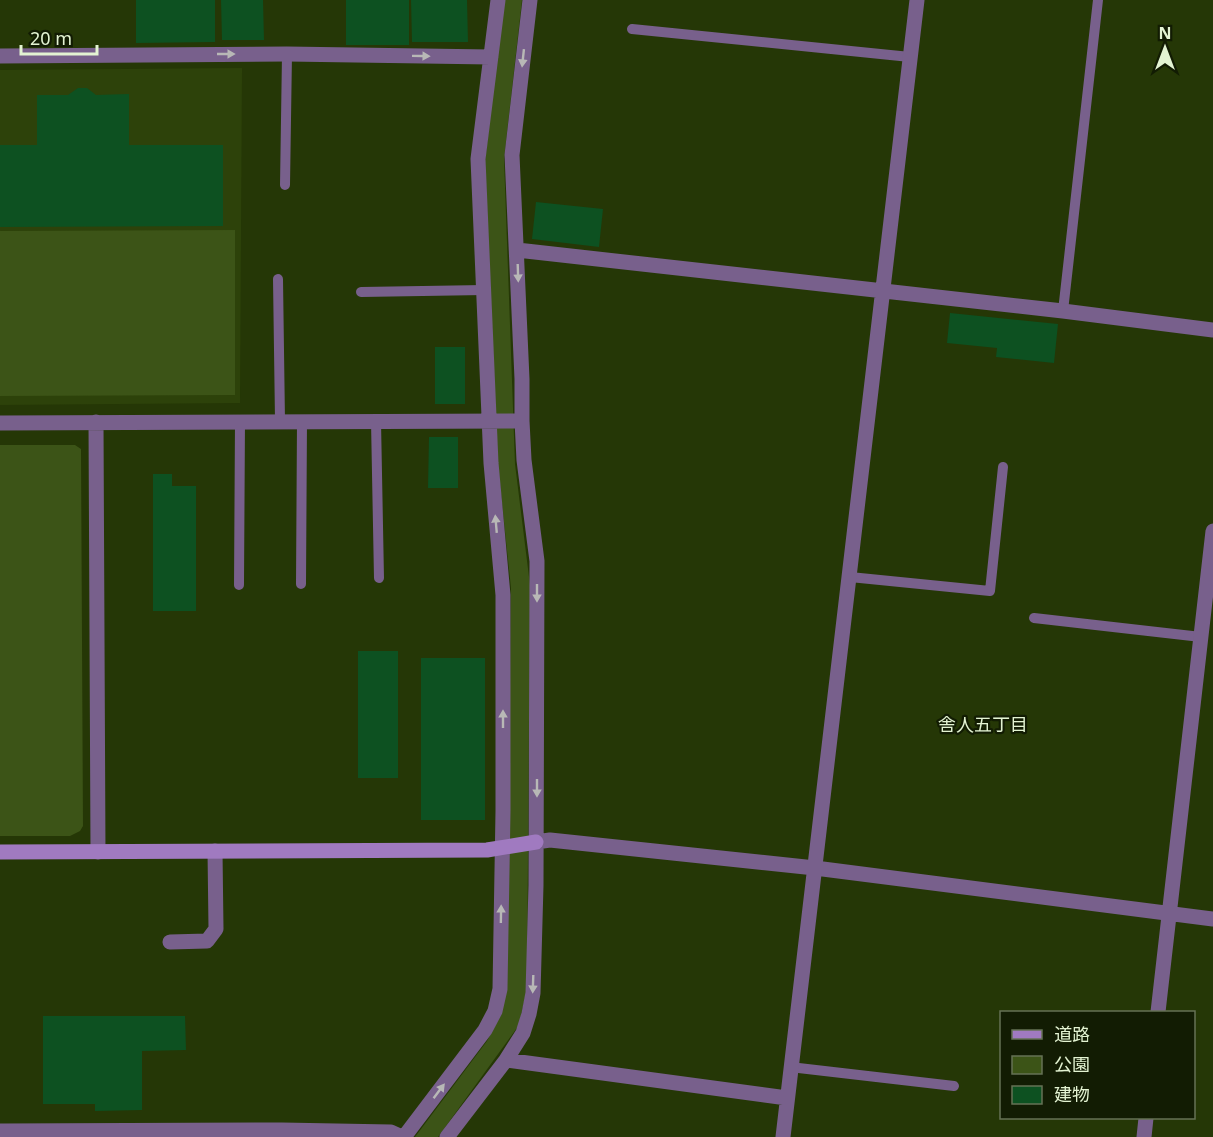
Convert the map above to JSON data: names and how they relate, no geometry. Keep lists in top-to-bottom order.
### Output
{
  "districts": ["舎人五丁目"],
  "legend": ["道路", "公園", "建物"],
  "scale_bar": "20 m",
  "north": "top"
}
